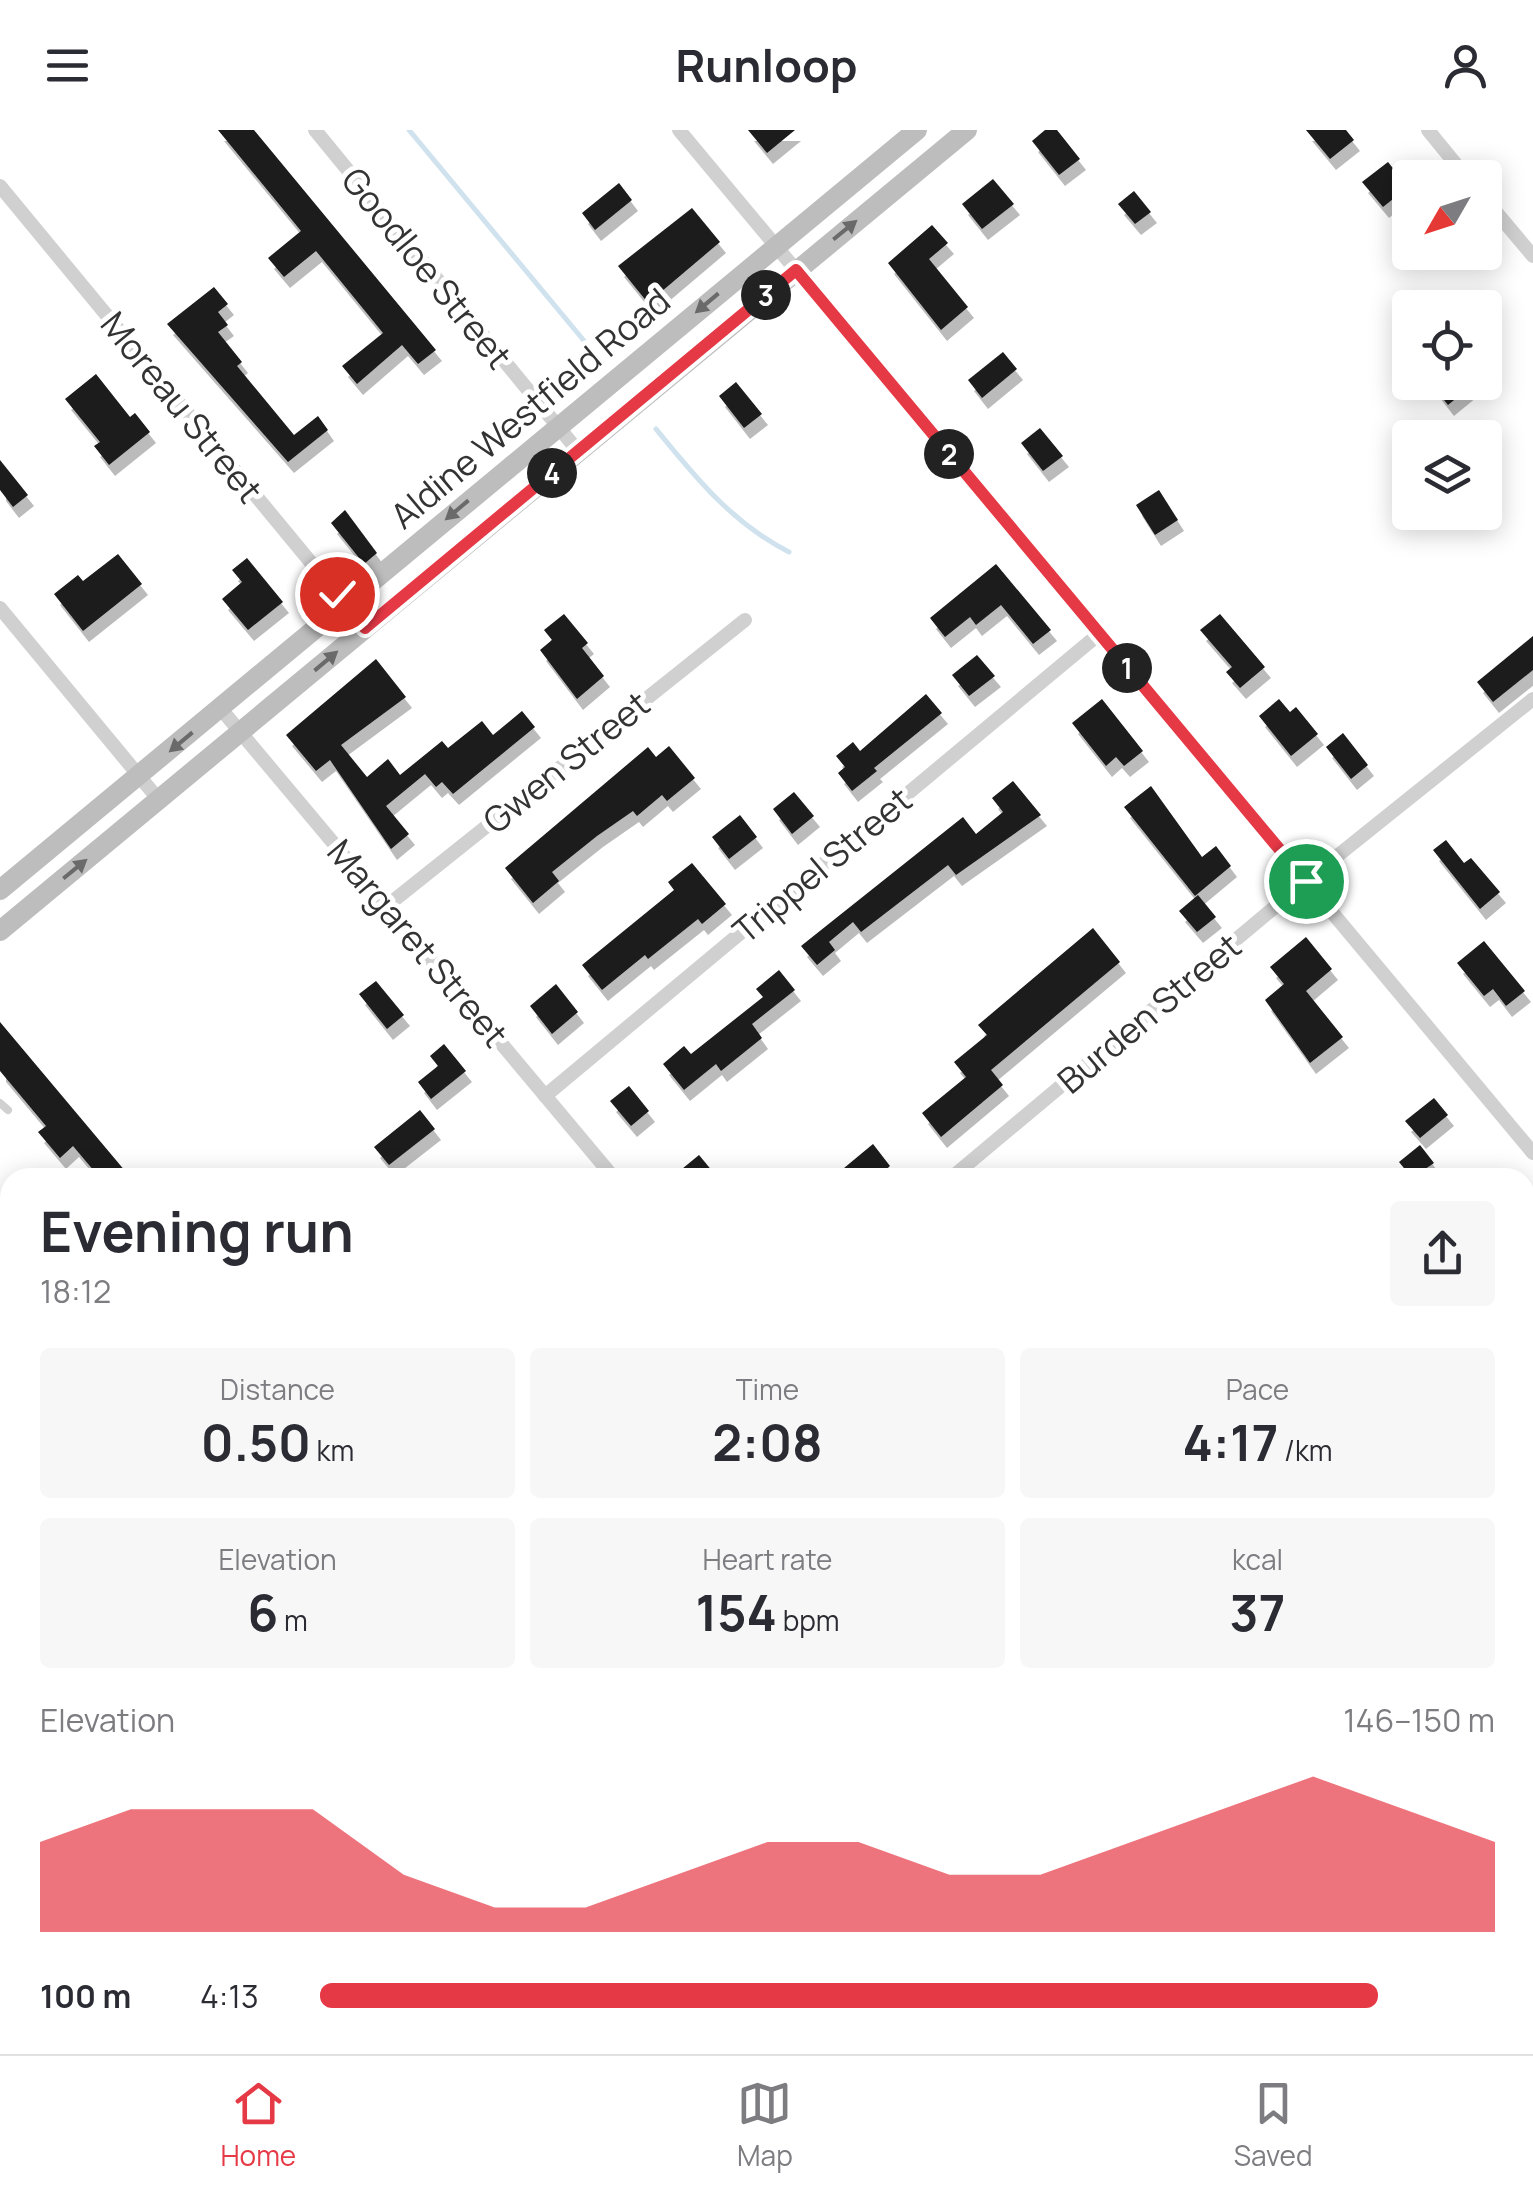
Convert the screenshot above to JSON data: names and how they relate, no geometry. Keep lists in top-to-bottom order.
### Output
{
  "streets": {
    "main road": ["Aldine Westfield Road"],
    "street": [
      "Goodloe Street",
      "Moreau Street",
      "Gwen Street",
      "Trippel Street",
      "Margaret Street",
      "Burden Street"
    ]
  },
  "crossings": [
    ["Goodloe Street", "Aldine Westfield Road"],
    ["Moreau Street", "Aldine Westfield Road"],
    ["Aldine Westfield Road", "Margaret Street"],
    ["Gwen Street", "Margaret Street"],
    ["Trippel Street", "Margaret Street"]
  ],
  "north": "bottom left",
  "page": {
    "header": "Runloop",
    "pins": [
      "3",
      "2",
      "4",
      "1"
    ],
    "heading": ["Evening run", "18:12"],
    "stats": [
      ["Distance", "0.50 km"],
      ["Time", "2:08"],
      ["Pace", "4:17 /km"],
      ["Elevation", "6 m"],
      ["Heart rate", "154 bpm"],
      ["kcal", "37"]
    ],
    "chart": ["Elevation", "146–150 m"],
    "list": [
      {
        "name": "100 m",
        "note": "4:13"
      }
    ],
    "tabs": ["Home", "Map", "Saved"]
  }
}
